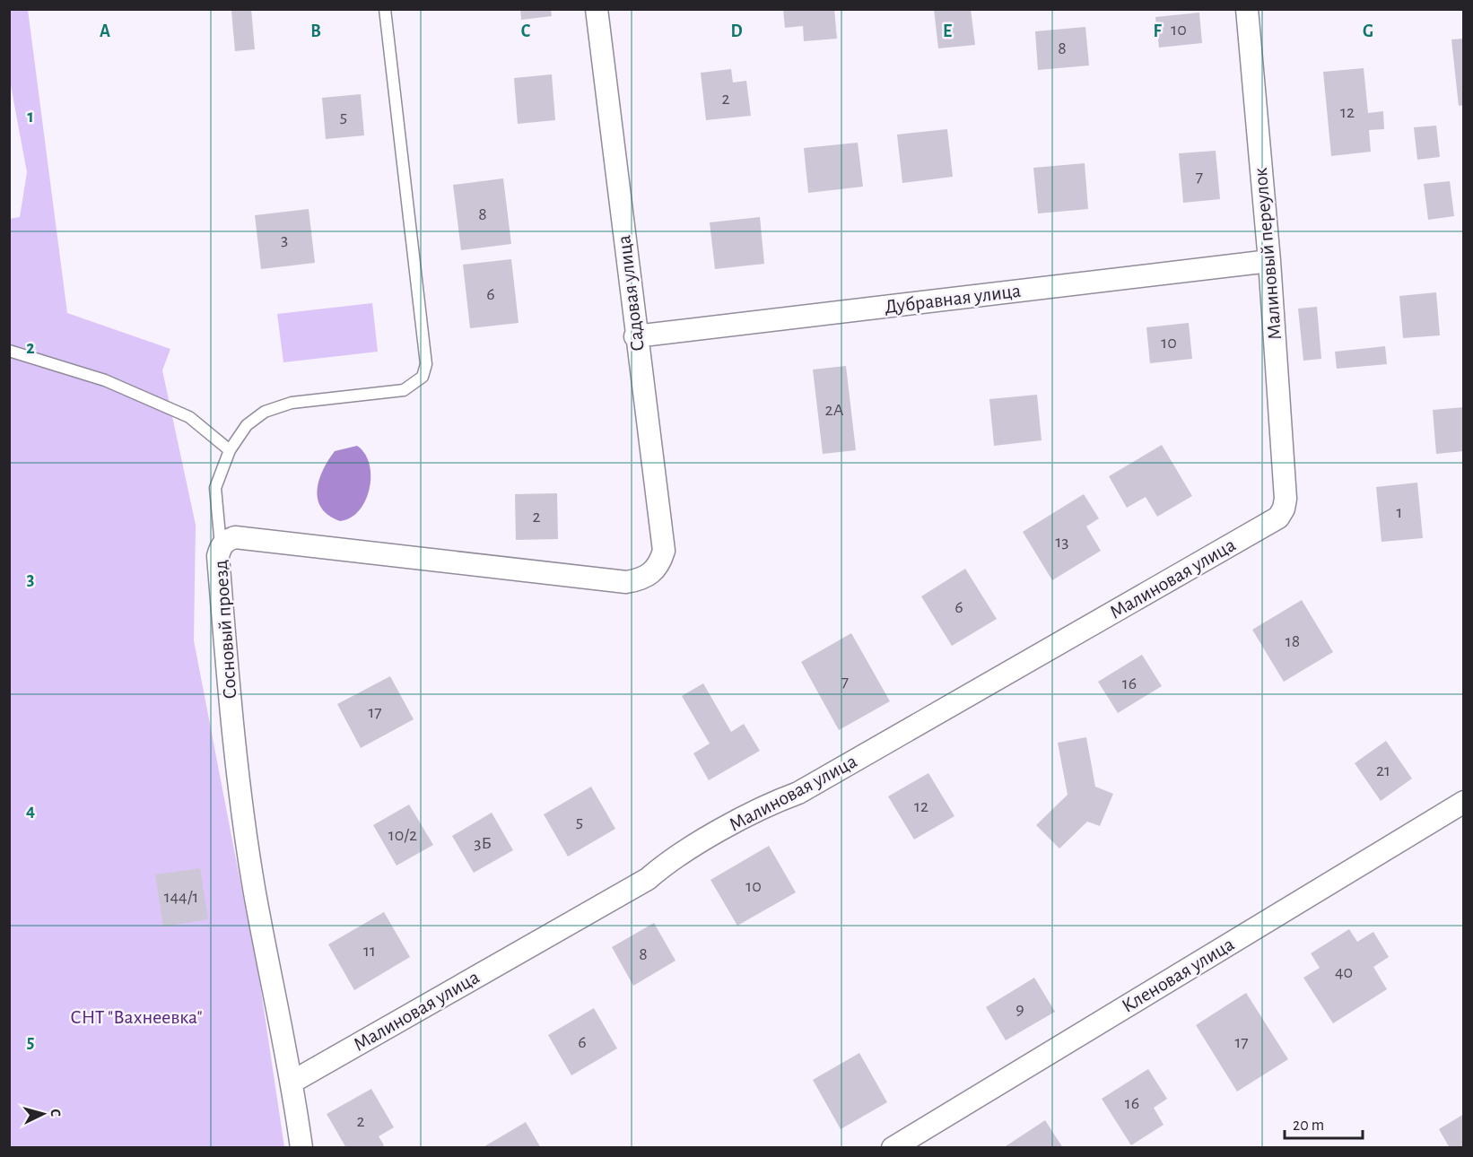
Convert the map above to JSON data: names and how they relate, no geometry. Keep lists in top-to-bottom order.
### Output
{
  "streets": {
    "street": [
      "Малиновый переулок",
      "Садовая улица",
      "Дубравная улица",
      "Малиновая улица",
      "Сосновый проезд",
      "Кленовая улица"
    ]
  },
  "crossings": [
    ["Малиновый переулок", "Дубравная улица"],
    ["Малиновый переулок", "Малиновая улица"],
    ["Садовая улица", "Дубравная улица"],
    ["Садовая улица", "Сосновый проезд"],
    ["Малиновая улица", "Сосновый проезд"]
  ],
  "parks": ["СНТ \"Вахнеевка\""],
  "house_numbers": [
    "10",
    "8",
    "2",
    "12",
    "5",
    "7",
    "8",
    "3",
    "6",
    "10",
    "2А",
    "1",
    "2",
    "13",
    "6",
    "18",
    "7",
    "16",
    "17",
    "21",
    "12",
    "5",
    "10/2",
    "3Б",
    "10",
    "144/1",
    "11",
    "8",
    "40",
    "9",
    "6",
    "17",
    "16",
    "2"
  ],
  "scale_bar": "20 m",
  "north": "right",
  "grid": {
    "columns": [
      "A",
      "B",
      "C",
      "D",
      "E",
      "F",
      "G"
    ],
    "rows": [
      "1",
      "2",
      "3",
      "4",
      "5"
    ]
  }
}
